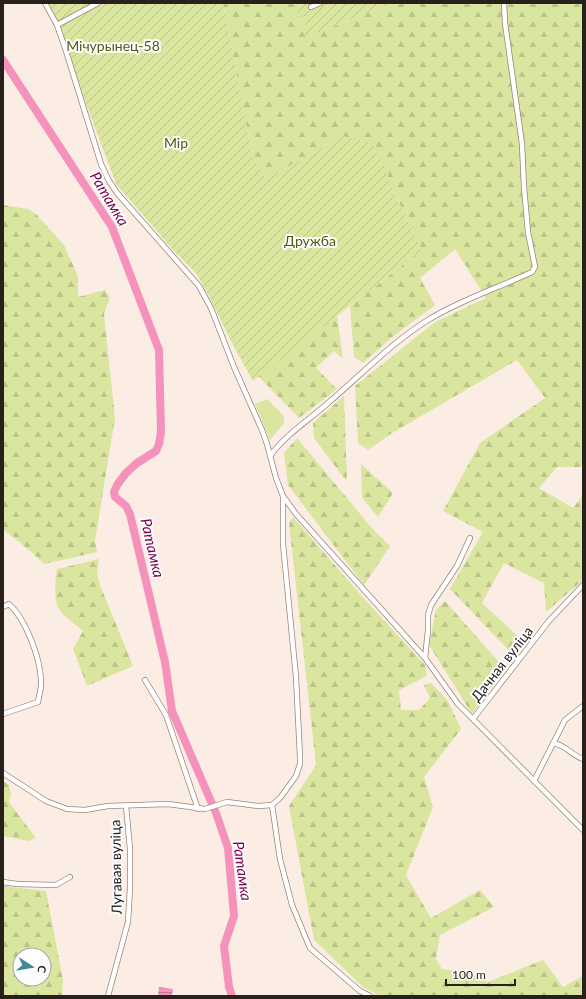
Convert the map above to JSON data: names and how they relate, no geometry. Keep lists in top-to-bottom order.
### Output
{
  "streets": {
    "street": ["Дачная вуліца", "Лугавая вуліца"]
  },
  "water": ["Ратамка"],
  "parks": ["Мічурынец-58", "Мір", "Дружба"],
  "scale_bar": "100 m",
  "north": "right"
}
